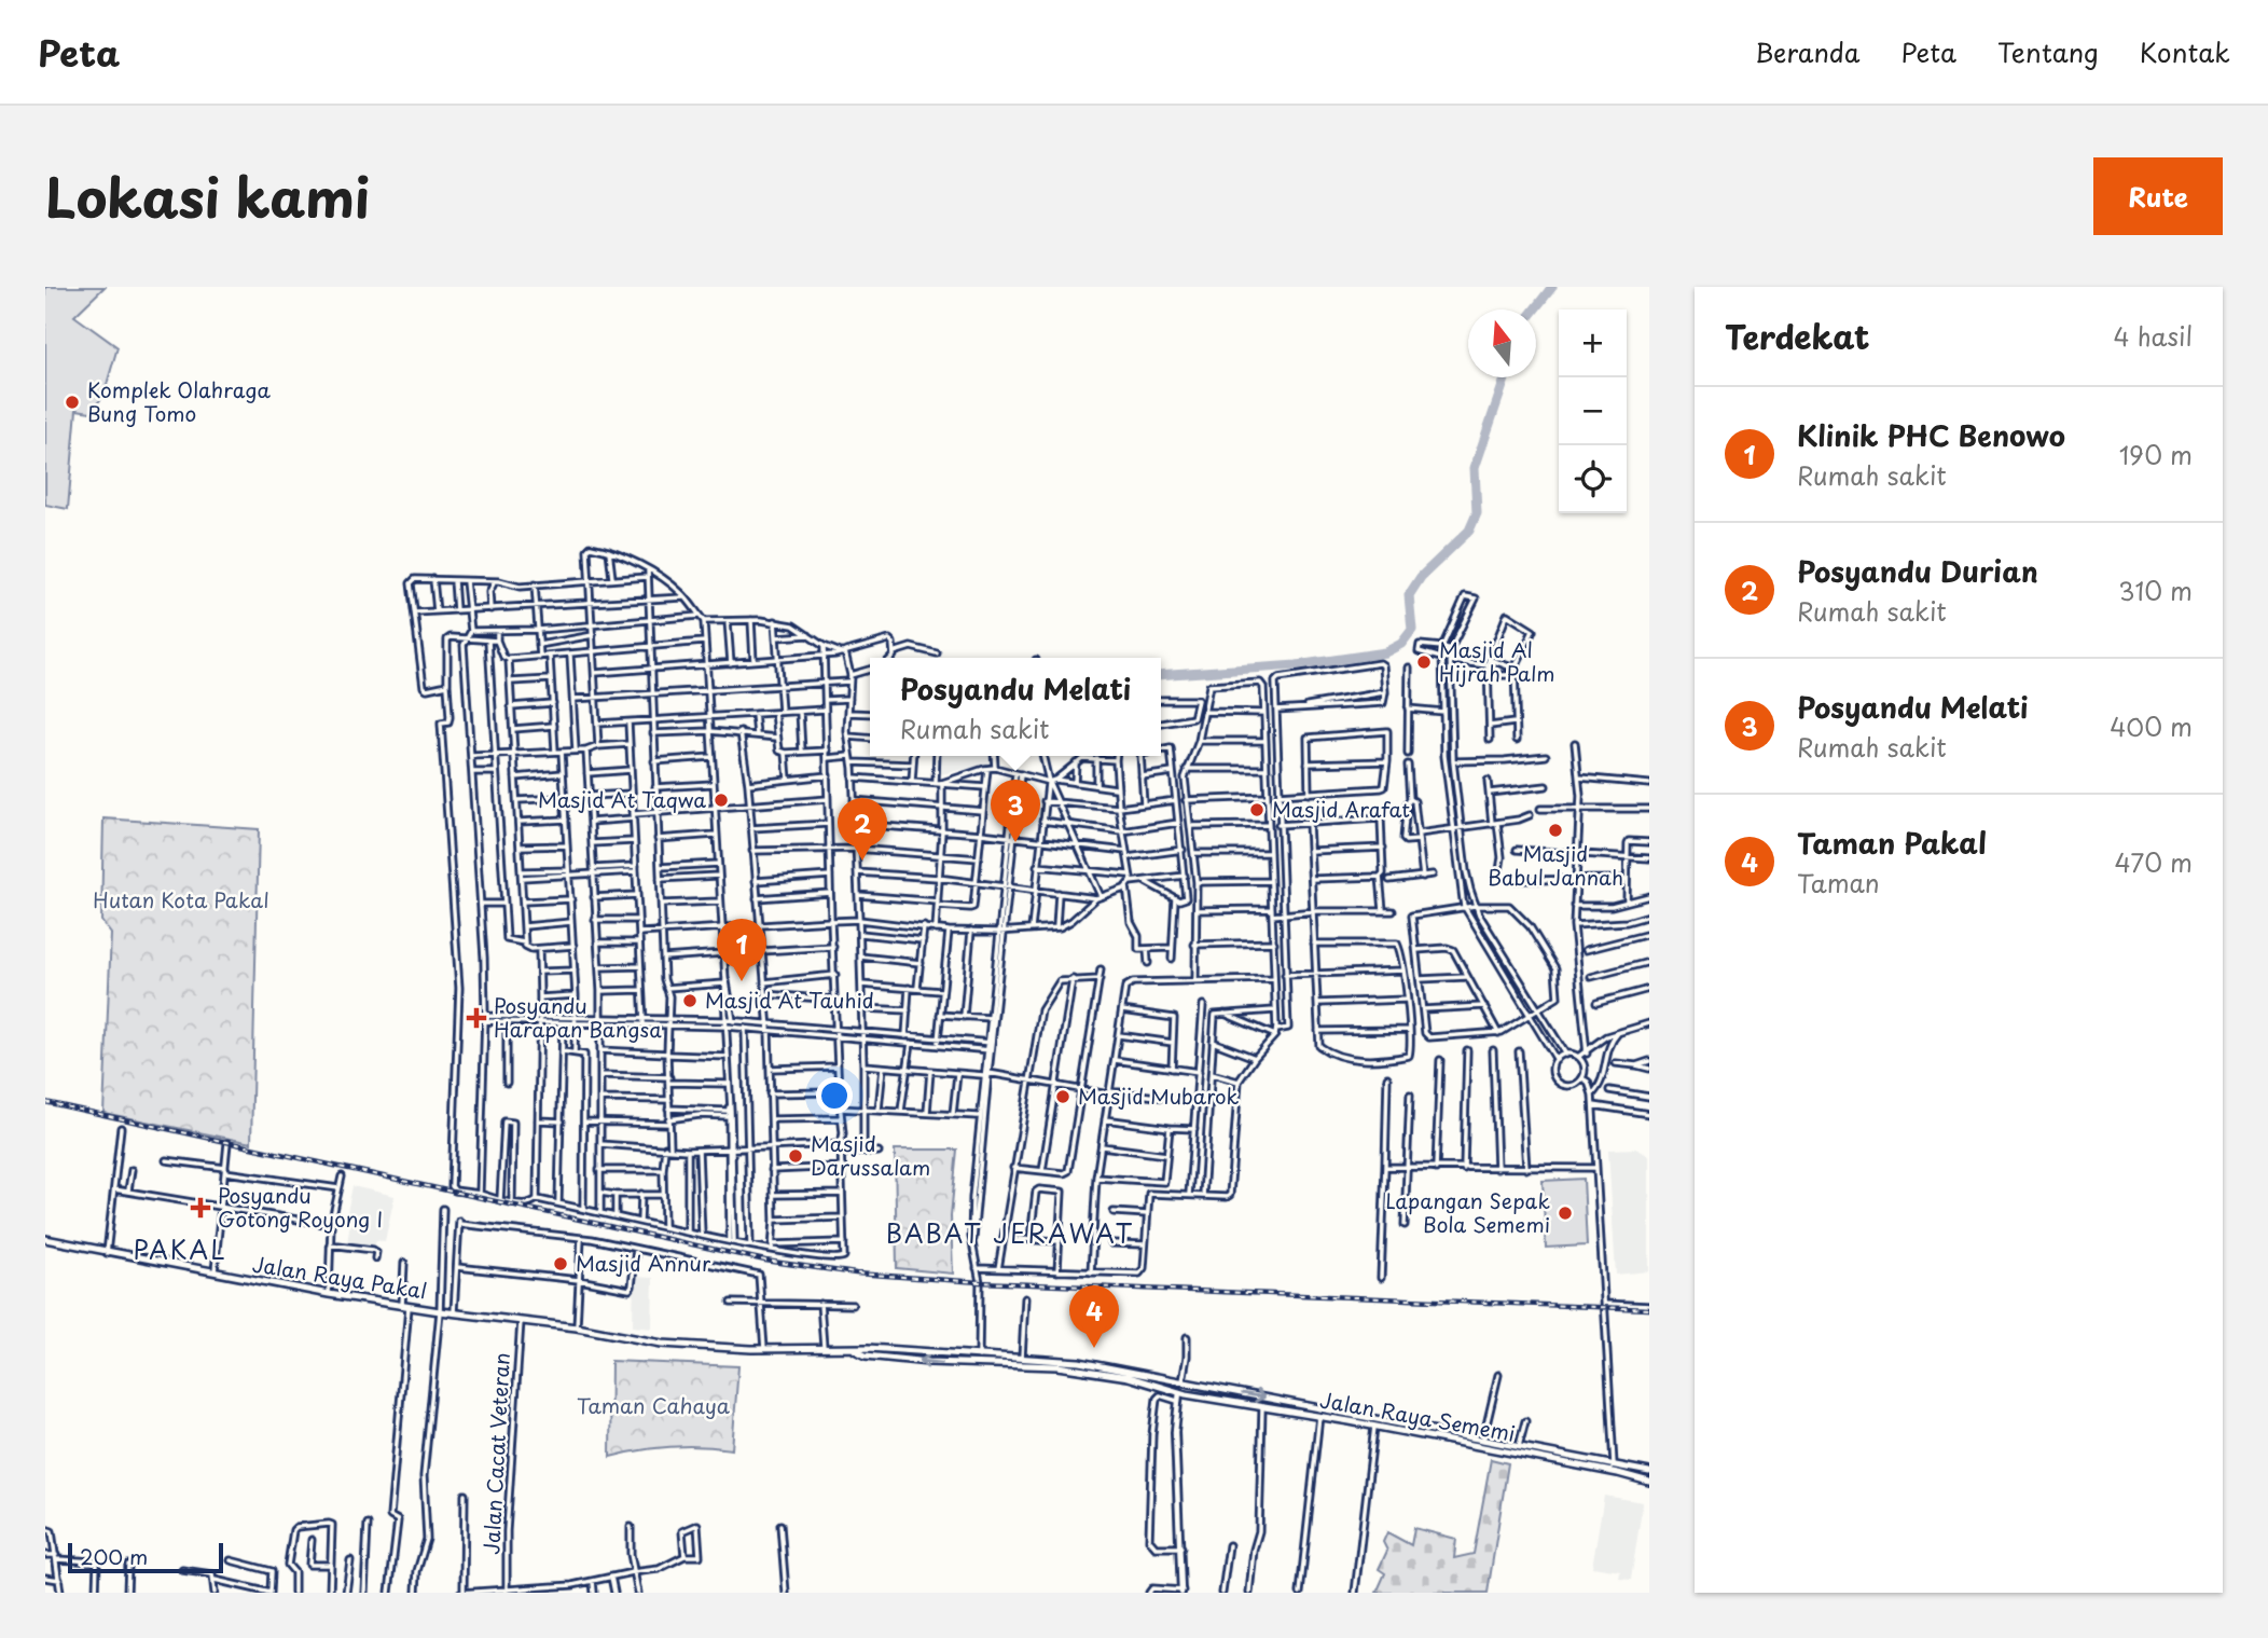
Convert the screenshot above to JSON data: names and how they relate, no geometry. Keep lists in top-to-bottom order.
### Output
{
  "streets": {
    "main road": ["Jalan Raya Pakal", "Jalan Raya Sememi"],
    "street": ["Jalan Cacat Veteran"]
  },
  "crossings": [
    ["Jalan Raya Pakal", "Jalan Raya Sememi"],
    ["Jalan Raya Pakal", "Jalan Cacat Veteran"]
  ],
  "districts": ["BABAT JERAWAT", "PAKAL"],
  "parks": ["Hutan Kota Pakal", "Taman Cahaya"],
  "places": {
    "other": [
      "Komplek Olahraga Bung Tomo",
      "Masjid Al Hijrah Palm",
      "Masjid At Taqwa",
      "Masjid Arafat",
      "Masjid Babul Jannah",
      "Masjid At Tauhid",
      "Masjid Mubarok",
      "Masjid Darussalam",
      "Lapangan Sepak Bola Sememi",
      "Masjid Annur"
    ],
    "health": ["Posyandu Harapan Bangsa", "Posyandu Gotong Royong I"]
  },
  "scale_bar": "200 m",
  "north": "top",
  "page": {
    "header": "Peta",
    "nav": [
      "Beranda",
      "Peta",
      "Tentang",
      "Kontak"
    ],
    "title": "Lokasi kami",
    "buttons": "Rute",
    "heading": ["Terdekat", "4 hasil"],
    "map_buttons": ["+", "−"],
    "list": [
      {
        "mark": "1",
        "name": "Klinik PHC Benowo",
        "note": "Rumah sakit",
        "value": "190 m"
      },
      {
        "mark": "2",
        "name": "Posyandu Durian",
        "note": "Rumah sakit",
        "value": "310 m"
      },
      {
        "mark": "3",
        "name": "Posyandu Melati",
        "note": "Rumah sakit",
        "value": "400 m"
      },
      {
        "mark": "4",
        "name": "Taman Pakal",
        "note": "Taman",
        "value": "470 m"
      }
    ],
    "popup": ["Posyandu Melati", "Rumah sakit"],
    "pins": [
      "3",
      "2",
      "1",
      "4"
    ],
    "scale": "200 m"
  }
}
